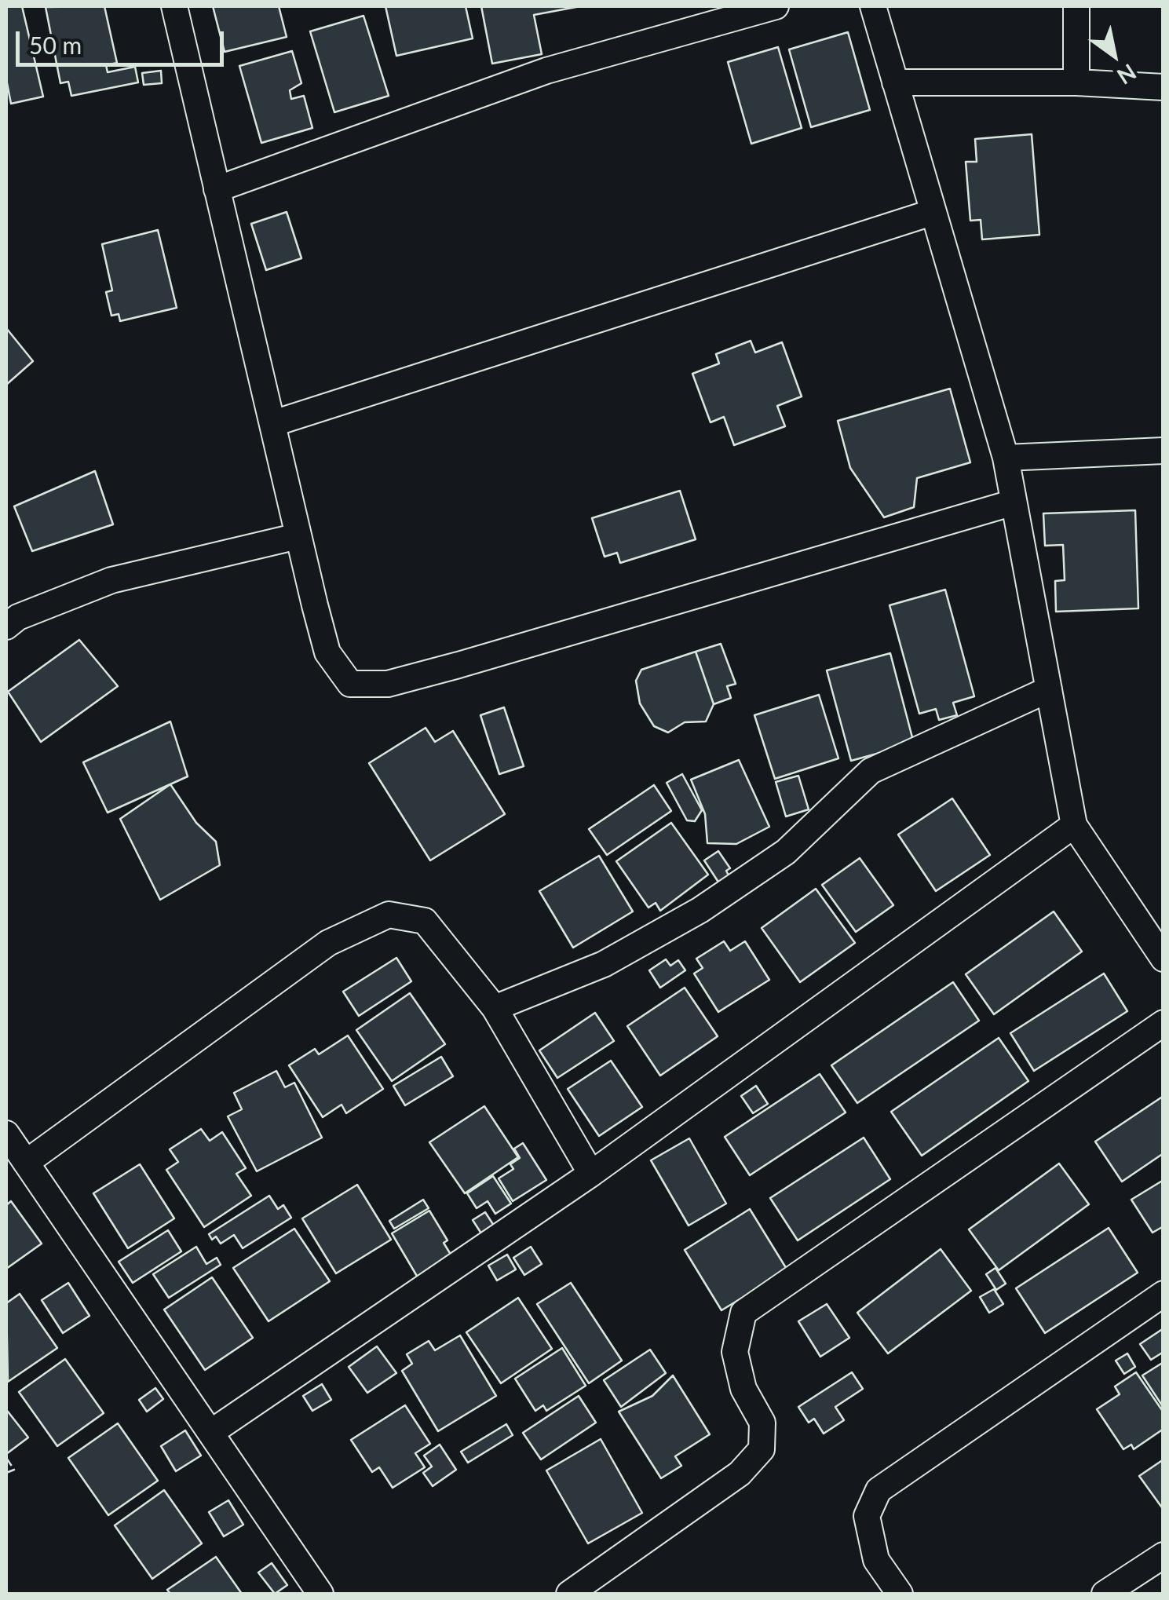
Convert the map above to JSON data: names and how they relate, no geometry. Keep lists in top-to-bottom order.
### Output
{
  "scale_bar": "50 m",
  "north": "bottom right"
}
